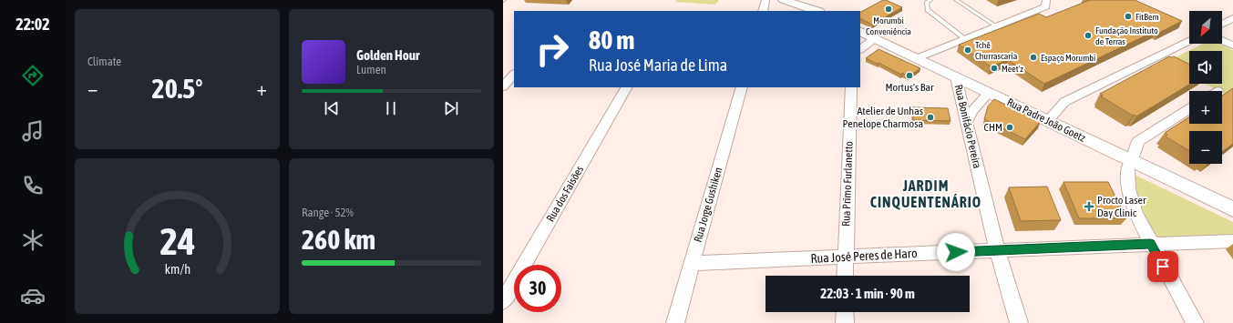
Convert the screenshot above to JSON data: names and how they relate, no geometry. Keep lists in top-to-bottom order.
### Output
{
  "streets": {
    "street": [
      "Rua Padre João Goetz",
      "Rua Bonifácio Pereira",
      "Rua Primo Furlanetto",
      "Rua dos Faisões",
      "Rua Jorge Gushiken",
      "Rua José Peres de Haro"
    ]
  },
  "crossings": [
    ["Rua Padre João Goetz", "Rua Bonifácio Pereira"],
    ["Rua Bonifácio Pereira", "Rua José Peres de Haro"],
    ["Rua Primo Furlanetto", "Rua José Peres de Haro"],
    ["Rua Jorge Gushiken", "Rua José Peres de Haro"]
  ],
  "districts": ["JARDIM CINQUENTENÁRIO"],
  "places": {
    "other": [
      "Morumbi Conveniência",
      "FitBem",
      "Fundação Instituto de Terras",
      "Tchê Churrascaria",
      "Espaço Morumbi",
      "Meet'z",
      "Mortus's Bar",
      "Atelier de Unhas Penelope Charmosa",
      "CHM"
    ],
    "health": ["Procto Laser Day Clinic"]
  },
  "north": "bottom left",
  "page": {
    "tabs": "22:02",
    "tile": [
      "Climate",
      ["Range · 52%", "260 km"]
    ],
    "map_buttons": ["+", "−"],
    "turn": ["80 m", "Rua José Maria de Lima"],
    "song": ["Golden Hour", "Lumen"],
    "heat": ["−", "20.5°", "+"],
    "limit": "30",
    "trip": "22:03 · 1 min · 90 m",
    "gauge": ["24", "km/h"]
  }
}
